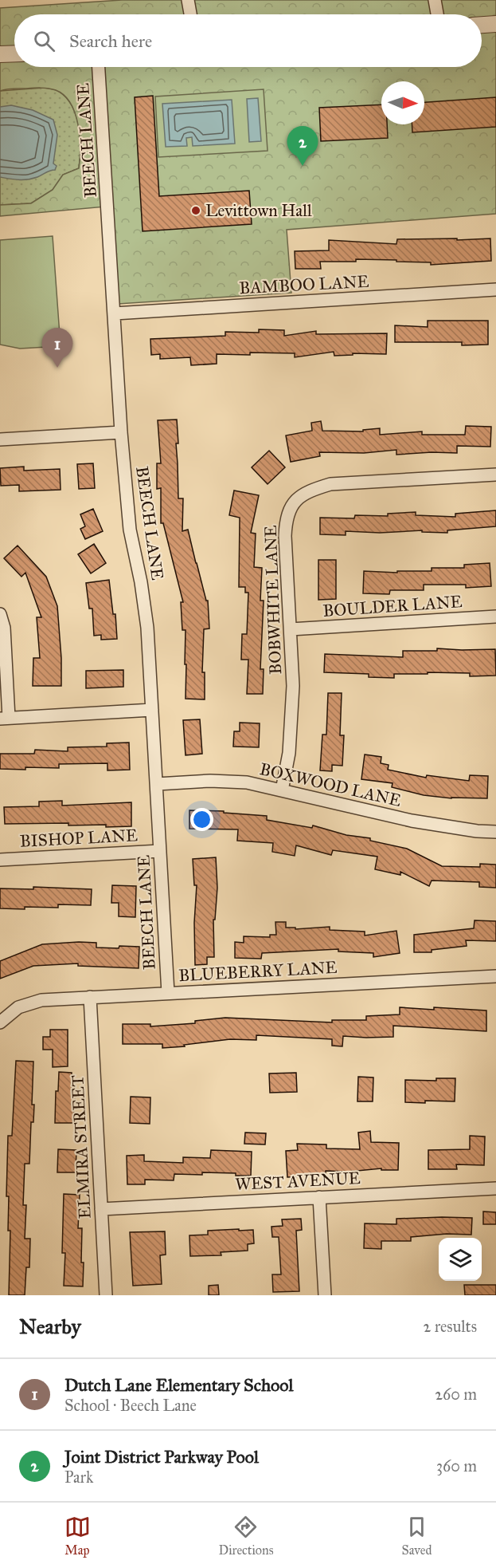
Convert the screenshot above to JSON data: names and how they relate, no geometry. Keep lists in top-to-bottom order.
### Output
{
  "streets": {
    "street": [
      "BEECH LANE",
      "BAMBOO LANE",
      "BOBWHITE LANE",
      "BOULDER LANE",
      "BOXWOOD LANE",
      "BISHOP LANE",
      "BLUEBERRY LANE",
      "ELMIRA STREET",
      "WEST AVENUE"
    ]
  },
  "crossings": [
    ["BEECH LANE", "BAMBOO LANE"],
    ["BEECH LANE", "BOXWOOD LANE"],
    ["BEECH LANE", "BISHOP LANE"],
    ["BEECH LANE", "BLUEBERRY LANE"],
    ["BOBWHITE LANE", "BOULDER LANE"],
    ["BOBWHITE LANE", "BOXWOOD LANE"],
    ["BLUEBERRY LANE", "ELMIRA STREET"],
    ["ELMIRA STREET", "WEST AVENUE"]
  ],
  "places": ["Levittown Hall"],
  "north": "right",
  "page": {
    "search": "Search here",
    "pins": ["2", "1"],
    "heading": ["Nearby", "2 results"],
    "list": [
      {
        "mark": "1",
        "name": "Dutch Lane Elementary School",
        "note": "School · Beech Lane",
        "value": "260 m"
      },
      {
        "mark": "2",
        "name": "Joint District Parkway Pool",
        "note": "Park",
        "value": "360 m"
      }
    ],
    "nav": ["Map", "Directions", "Saved"]
  }
}
